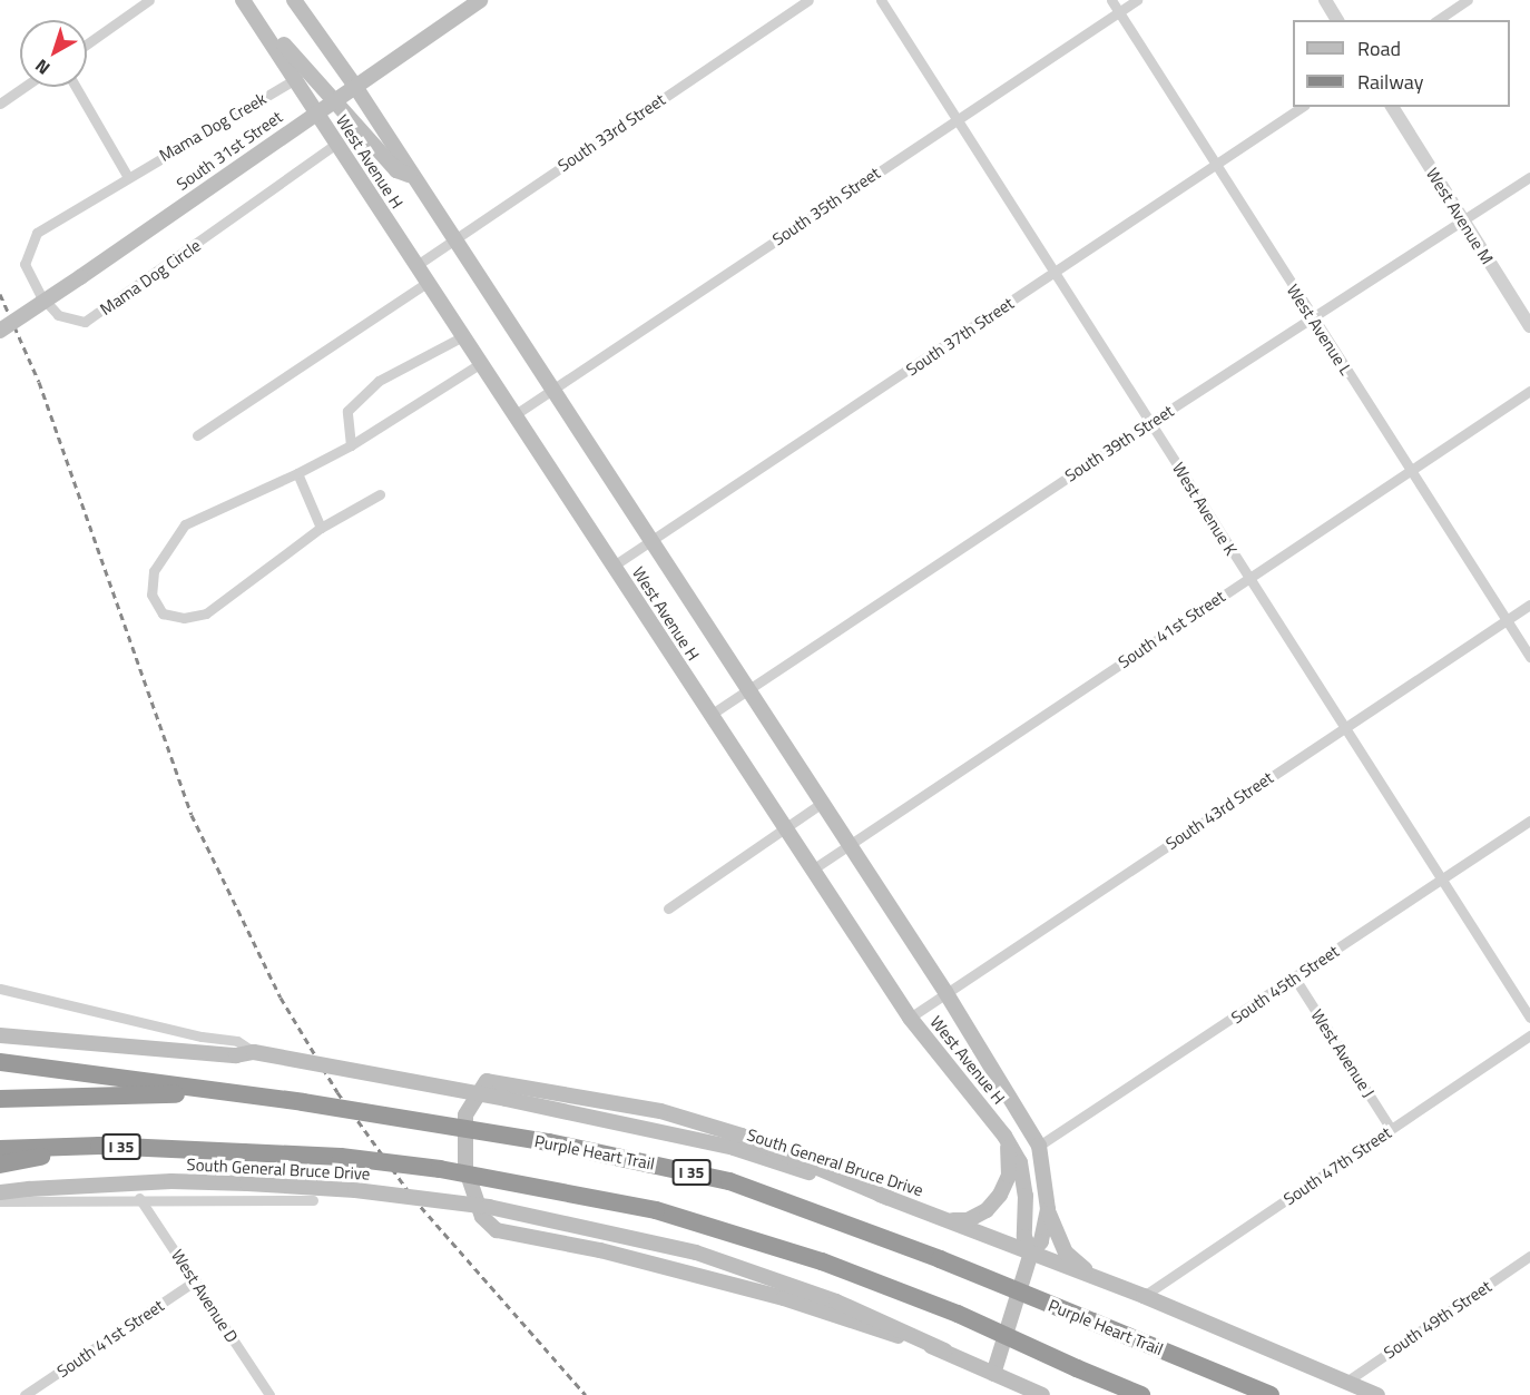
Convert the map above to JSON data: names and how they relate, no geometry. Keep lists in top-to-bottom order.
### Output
{
  "streets": {
    "highway": ["I 35", "Purple Heart Trail"],
    "main road": ["South 31st Street", "West Avenue H", "South General Bruce Drive"],
    "street": [
      "Mama Dog Creek",
      "South 33rd Street",
      "South 35th Street",
      "West Avenue M",
      "Mama Dog Circle",
      "West Avenue L",
      "South 37th Street",
      "South 39th Street",
      "West Avenue K",
      "South 41st Street",
      "South 43rd Street",
      "South 45th Street",
      "West Avenue J",
      "South 47th Street",
      "West Avenue D",
      "South 49th Street"
    ]
  },
  "crossings": [
    ["Mama Dog Creek", "West Avenue H"],
    ["Mama Dog Creek", "Mama Dog Circle"],
    ["South 33rd Street", "West Avenue H"],
    ["South 31st Street", "West Avenue H"],
    ["West Avenue H", "South 35th Street"],
    ["West Avenue H", "Mama Dog Circle"],
    ["West Avenue H", "South 37th Street"],
    ["West Avenue H", "South 39th Street"],
    ["West Avenue H", "South 41st Street"],
    ["West Avenue H", "South 43rd Street"],
    ["West Avenue H", "South 45th Street"],
    ["West Avenue H", "South General Bruce Drive"],
    ["South 35th Street", "West Avenue L"],
    ["South 35th Street", "West Avenue K"],
    ["West Avenue M", "South 39th Street"],
    ["West Avenue L", "South 37th Street"],
    ["West Avenue L", "South 39th Street"],
    ["West Avenue L", "South 41st Street"],
    ["West Avenue L", "South 43rd Street"],
    ["South 37th Street", "West Avenue K"],
    ["South 39th Street", "West Avenue K"],
    ["West Avenue K", "South 41st Street"],
    ["West Avenue K", "South 43rd Street"],
    ["West Avenue K", "South 45th Street"],
    ["South 41st Street", "West Avenue D"],
    ["South 45th Street", "West Avenue J"],
    ["West Avenue J", "South 47th Street"],
    ["South General Bruce Drive", "South 47th Street"],
    ["South General Bruce Drive", "West Avenue D"],
    ["South General Bruce Drive", "South 49th Street"]
  ],
  "legend": ["Road", "Railway"],
  "north": "bottom left"
}
